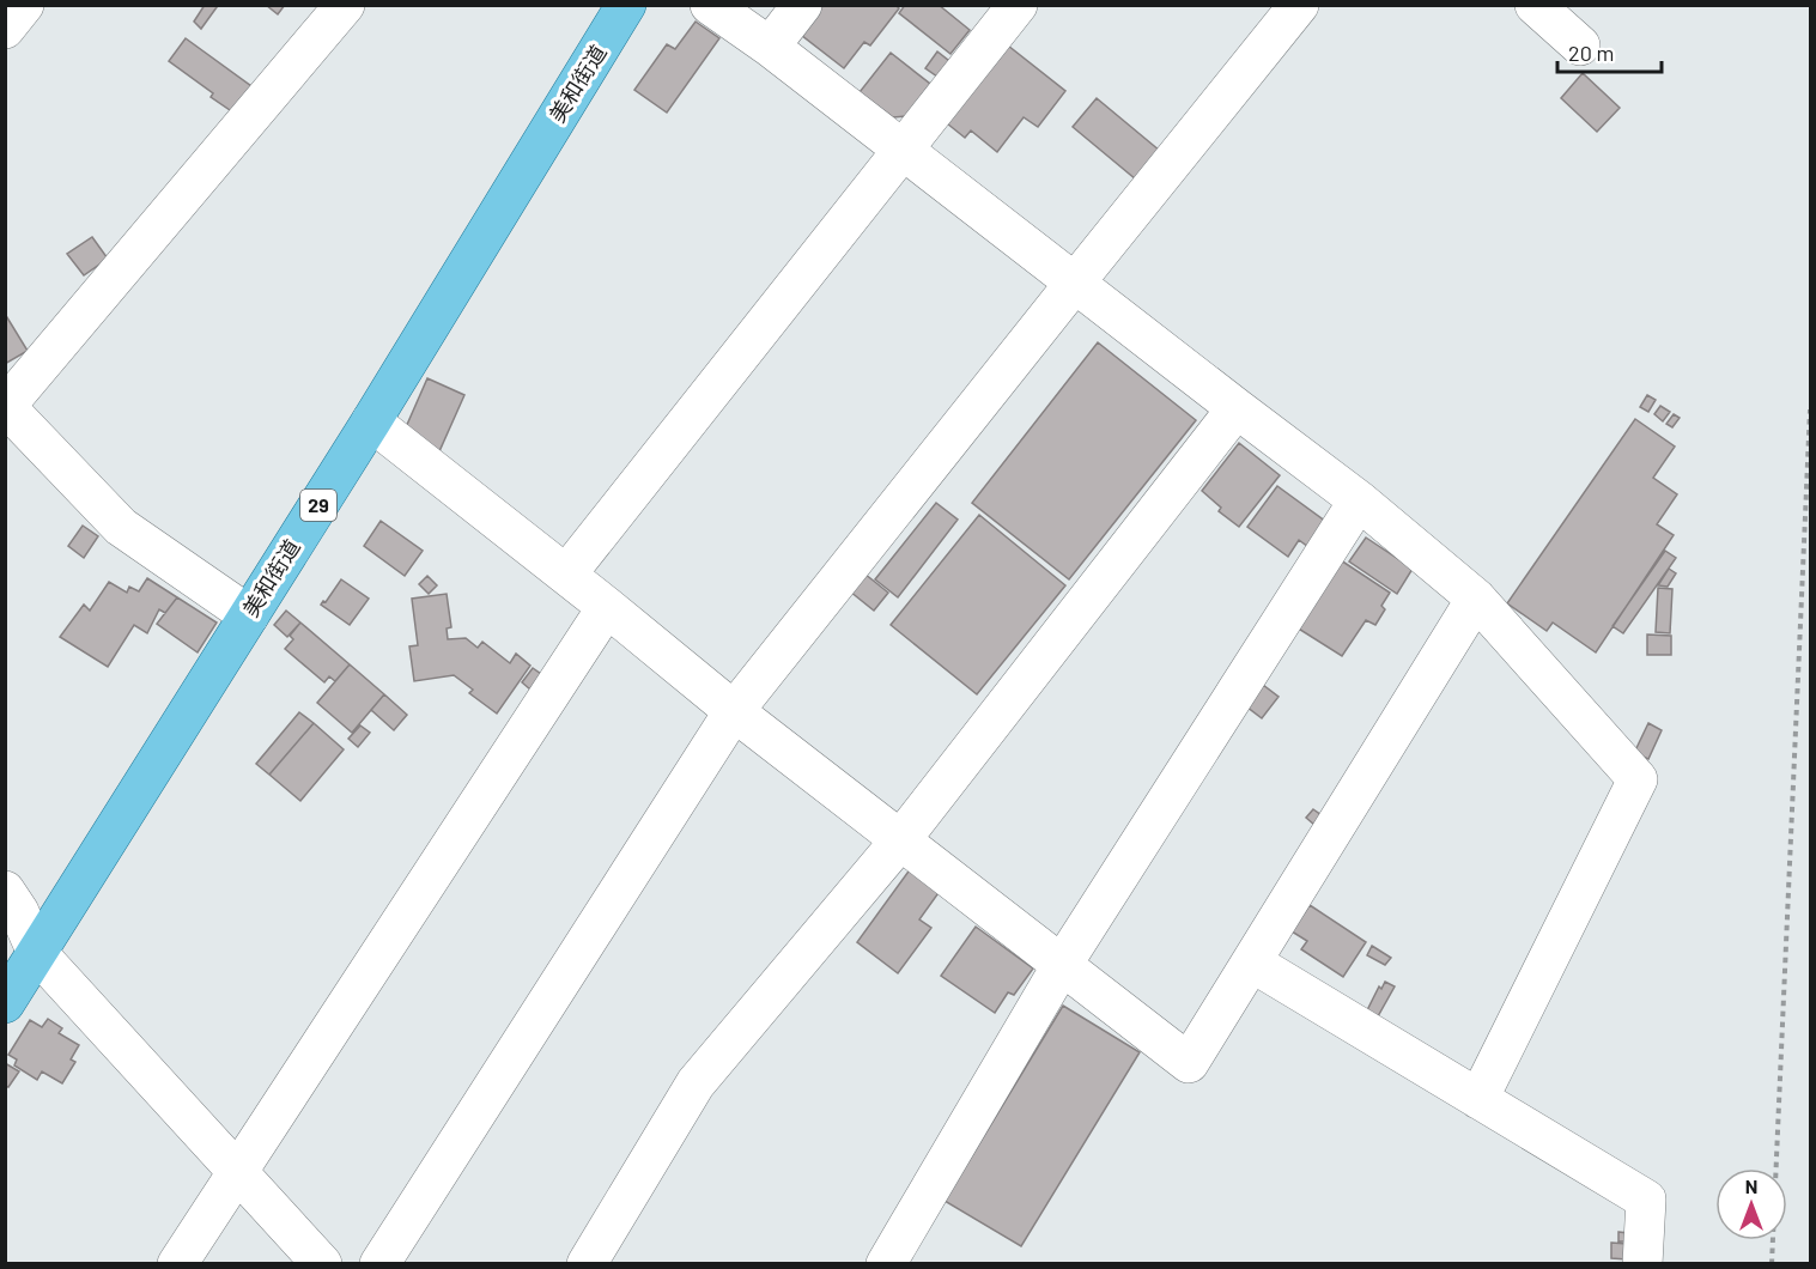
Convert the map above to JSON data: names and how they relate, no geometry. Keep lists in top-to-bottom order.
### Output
{
  "streets": {
    "main road": ["美和街道", "29"]
  },
  "scale_bar": "20 m",
  "north": "top"
}
